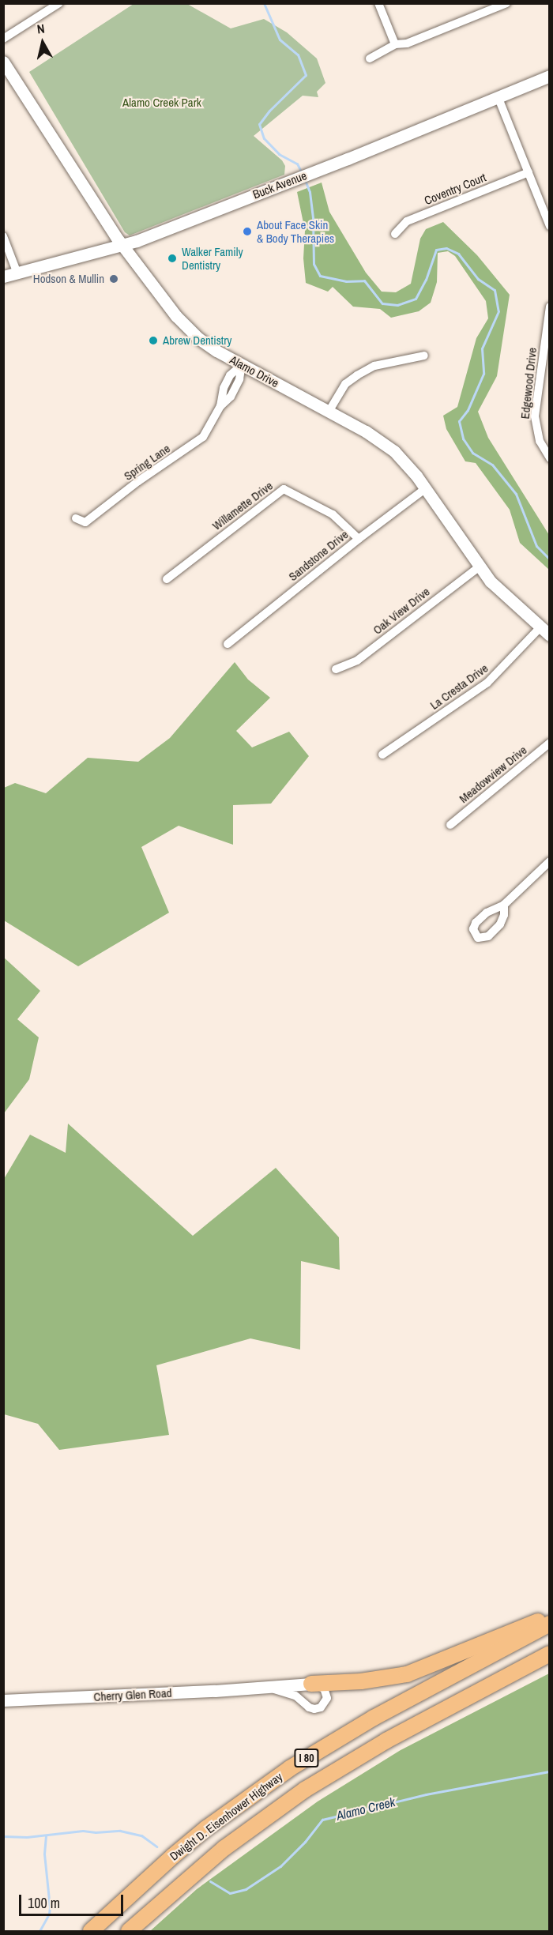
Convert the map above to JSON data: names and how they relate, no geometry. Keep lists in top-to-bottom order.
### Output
{
  "streets": {
    "highway": ["I 80", "Dwight D. Eisenhower Highway"],
    "street": [
      "Buck Avenue",
      "Coventry Court",
      "Alamo Drive",
      "Edgewood Drive",
      "Spring Lane",
      "Willamette Drive",
      "Sandstone Drive",
      "Oak View Drive",
      "La Cresta Drive",
      "Meadowview Drive",
      "Cherry Glen Road"
    ]
  },
  "crossings": [
    ["Buck Avenue", "Alamo Drive"],
    ["Alamo Drive", "Spring Lane"],
    ["Alamo Drive", "Sandstone Drive"],
    ["Alamo Drive", "Oak View Drive"],
    ["Alamo Drive", "La Cresta Drive"],
    ["Willamette Drive", "Sandstone Drive"]
  ],
  "water": ["Alamo Creek"],
  "parks": ["Alamo Creek Park"],
  "places": [
    "About Face Skin & Body Therapies",
    "Walker Family Dentistry",
    "Hodson & Mullin",
    "Abrew Dentistry"
  ],
  "scale_bar": "100 m",
  "north": "top"
}
